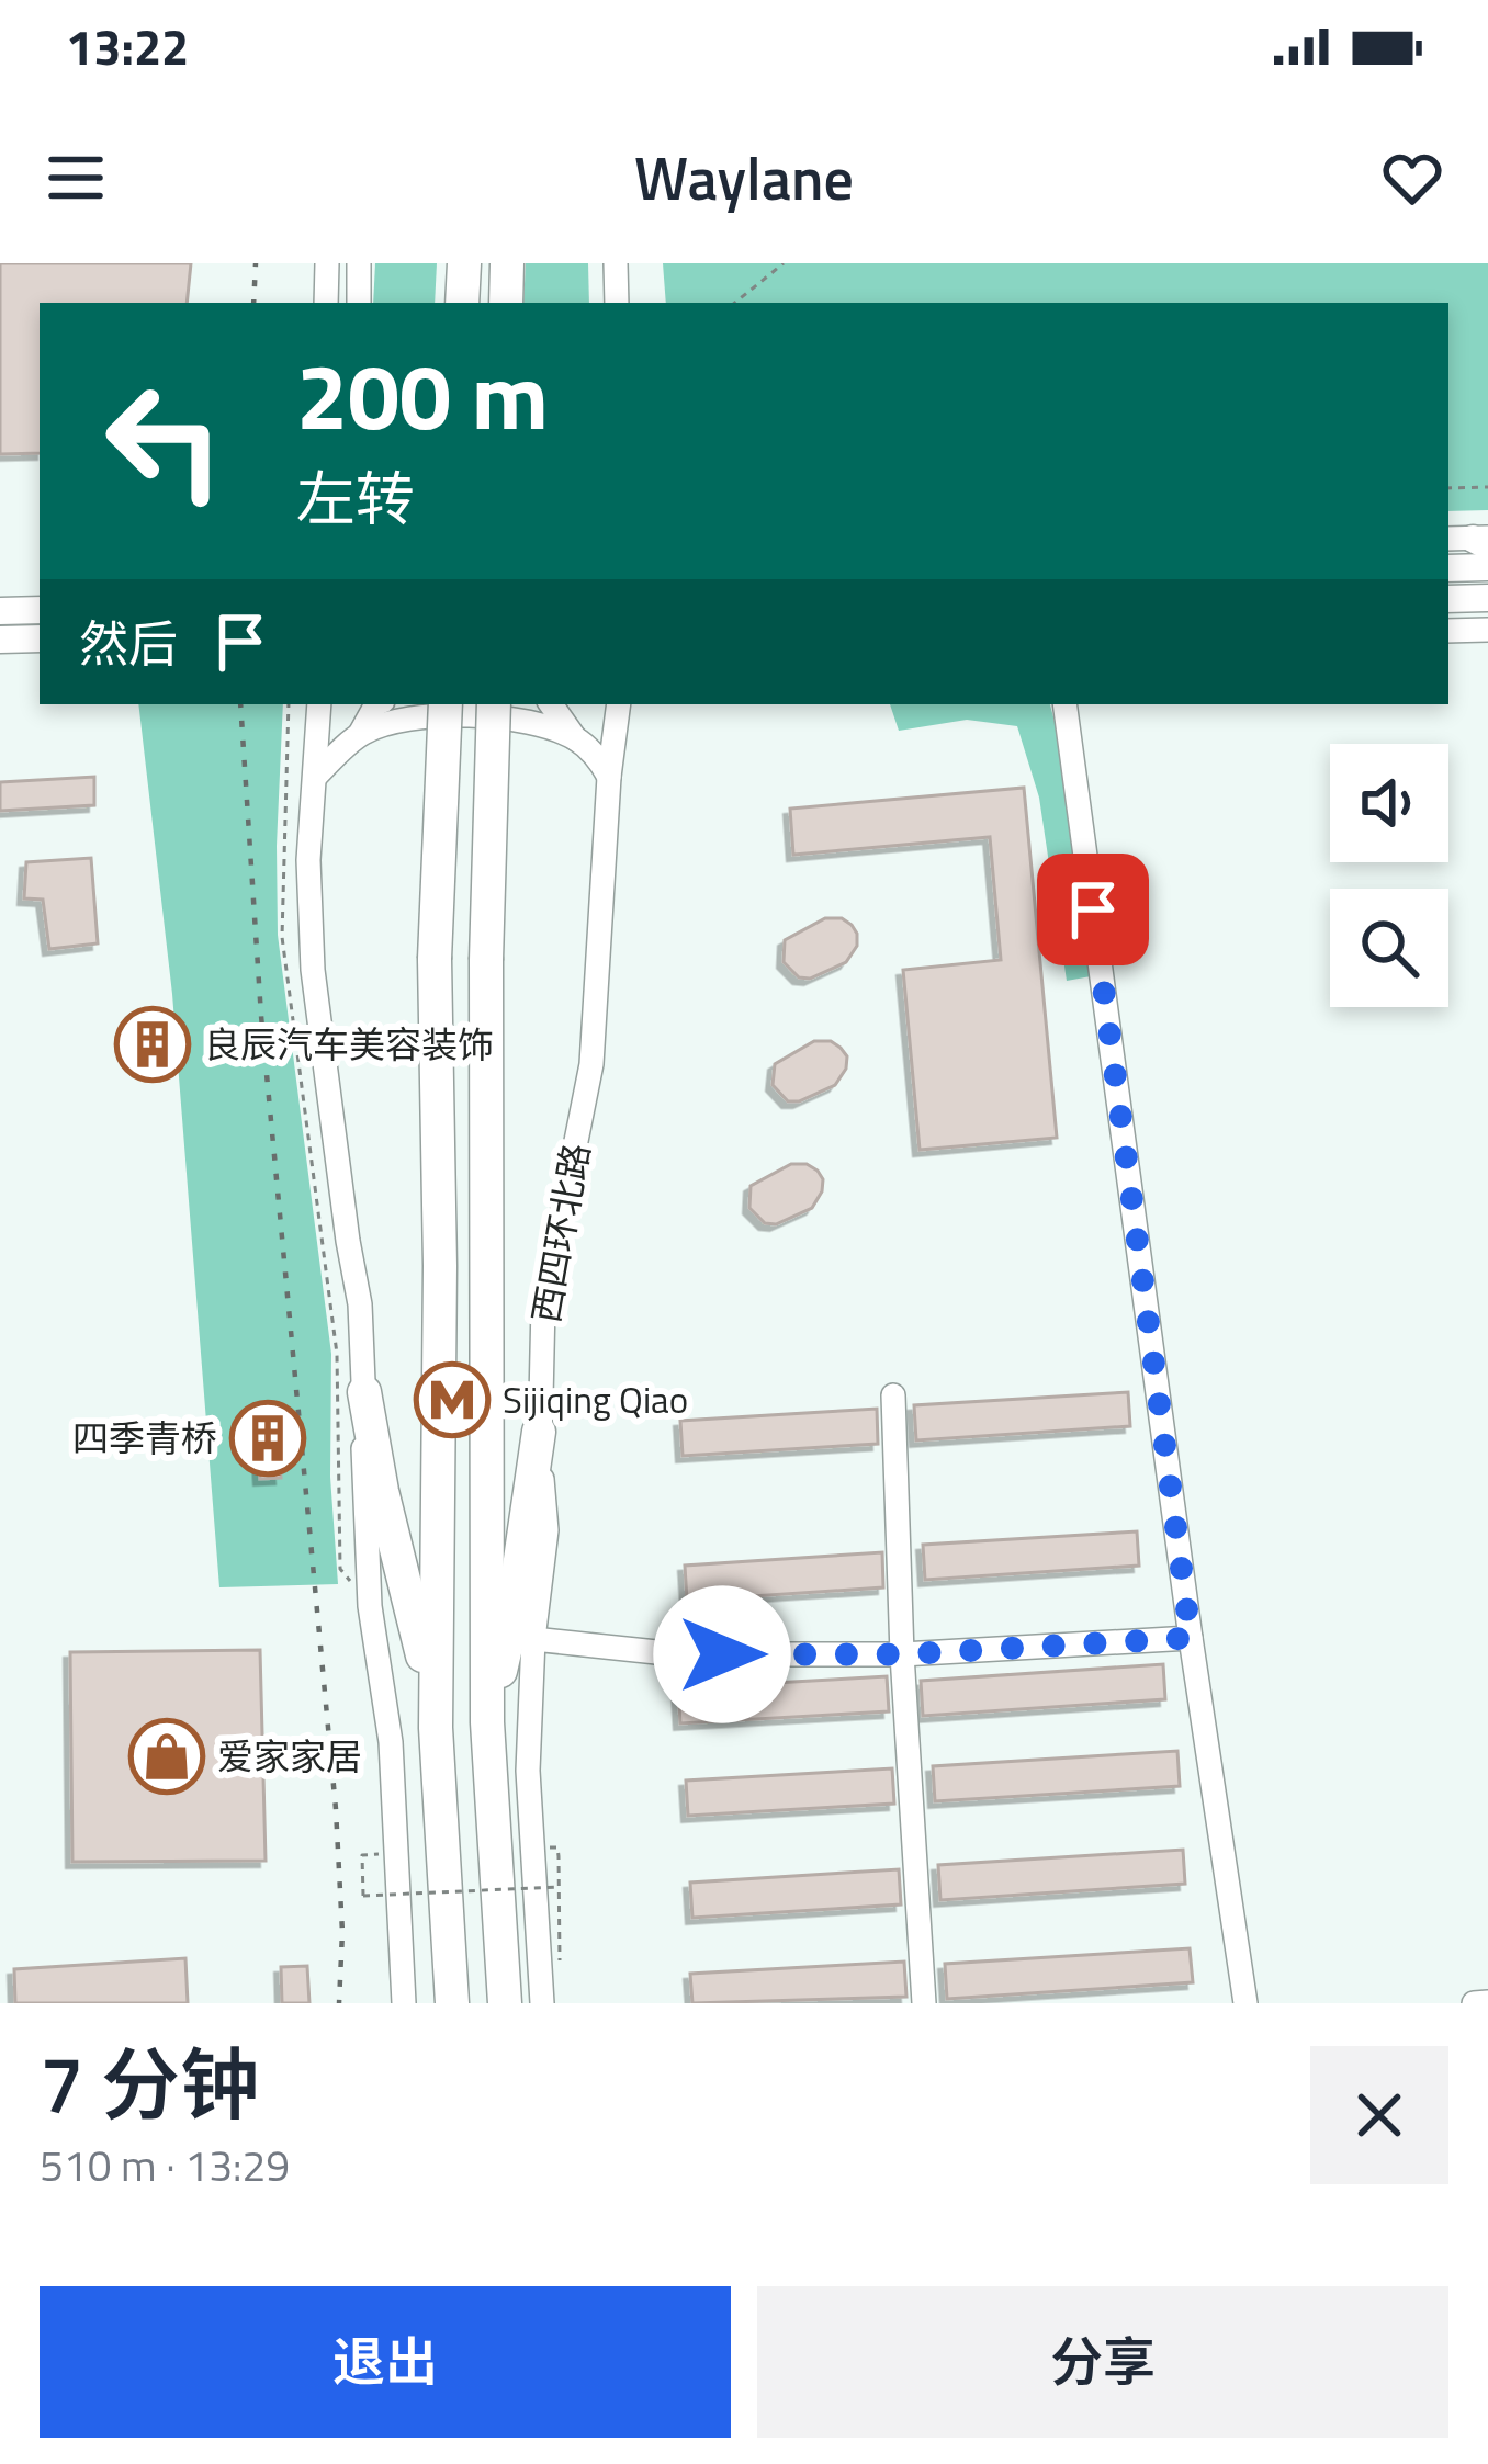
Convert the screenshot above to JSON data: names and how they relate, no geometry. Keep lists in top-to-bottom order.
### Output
{
  "streets": {
    "highway": ["西四环北路"]
  },
  "places": {
    "building": ["良辰汽车美容装饰", "四季青桥"],
    "metro station": ["Sijiqing Qiao"],
    "shop": ["爱家家居"]
  },
  "page": {
    "status": "13:22",
    "header": "Waylane",
    "turn": ["200 m", "左转"],
    "then": "然后",
    "heading": ["7 分钟", "510 m · 13:29"],
    "buttons": ["退出", "分享"]
  }
}
